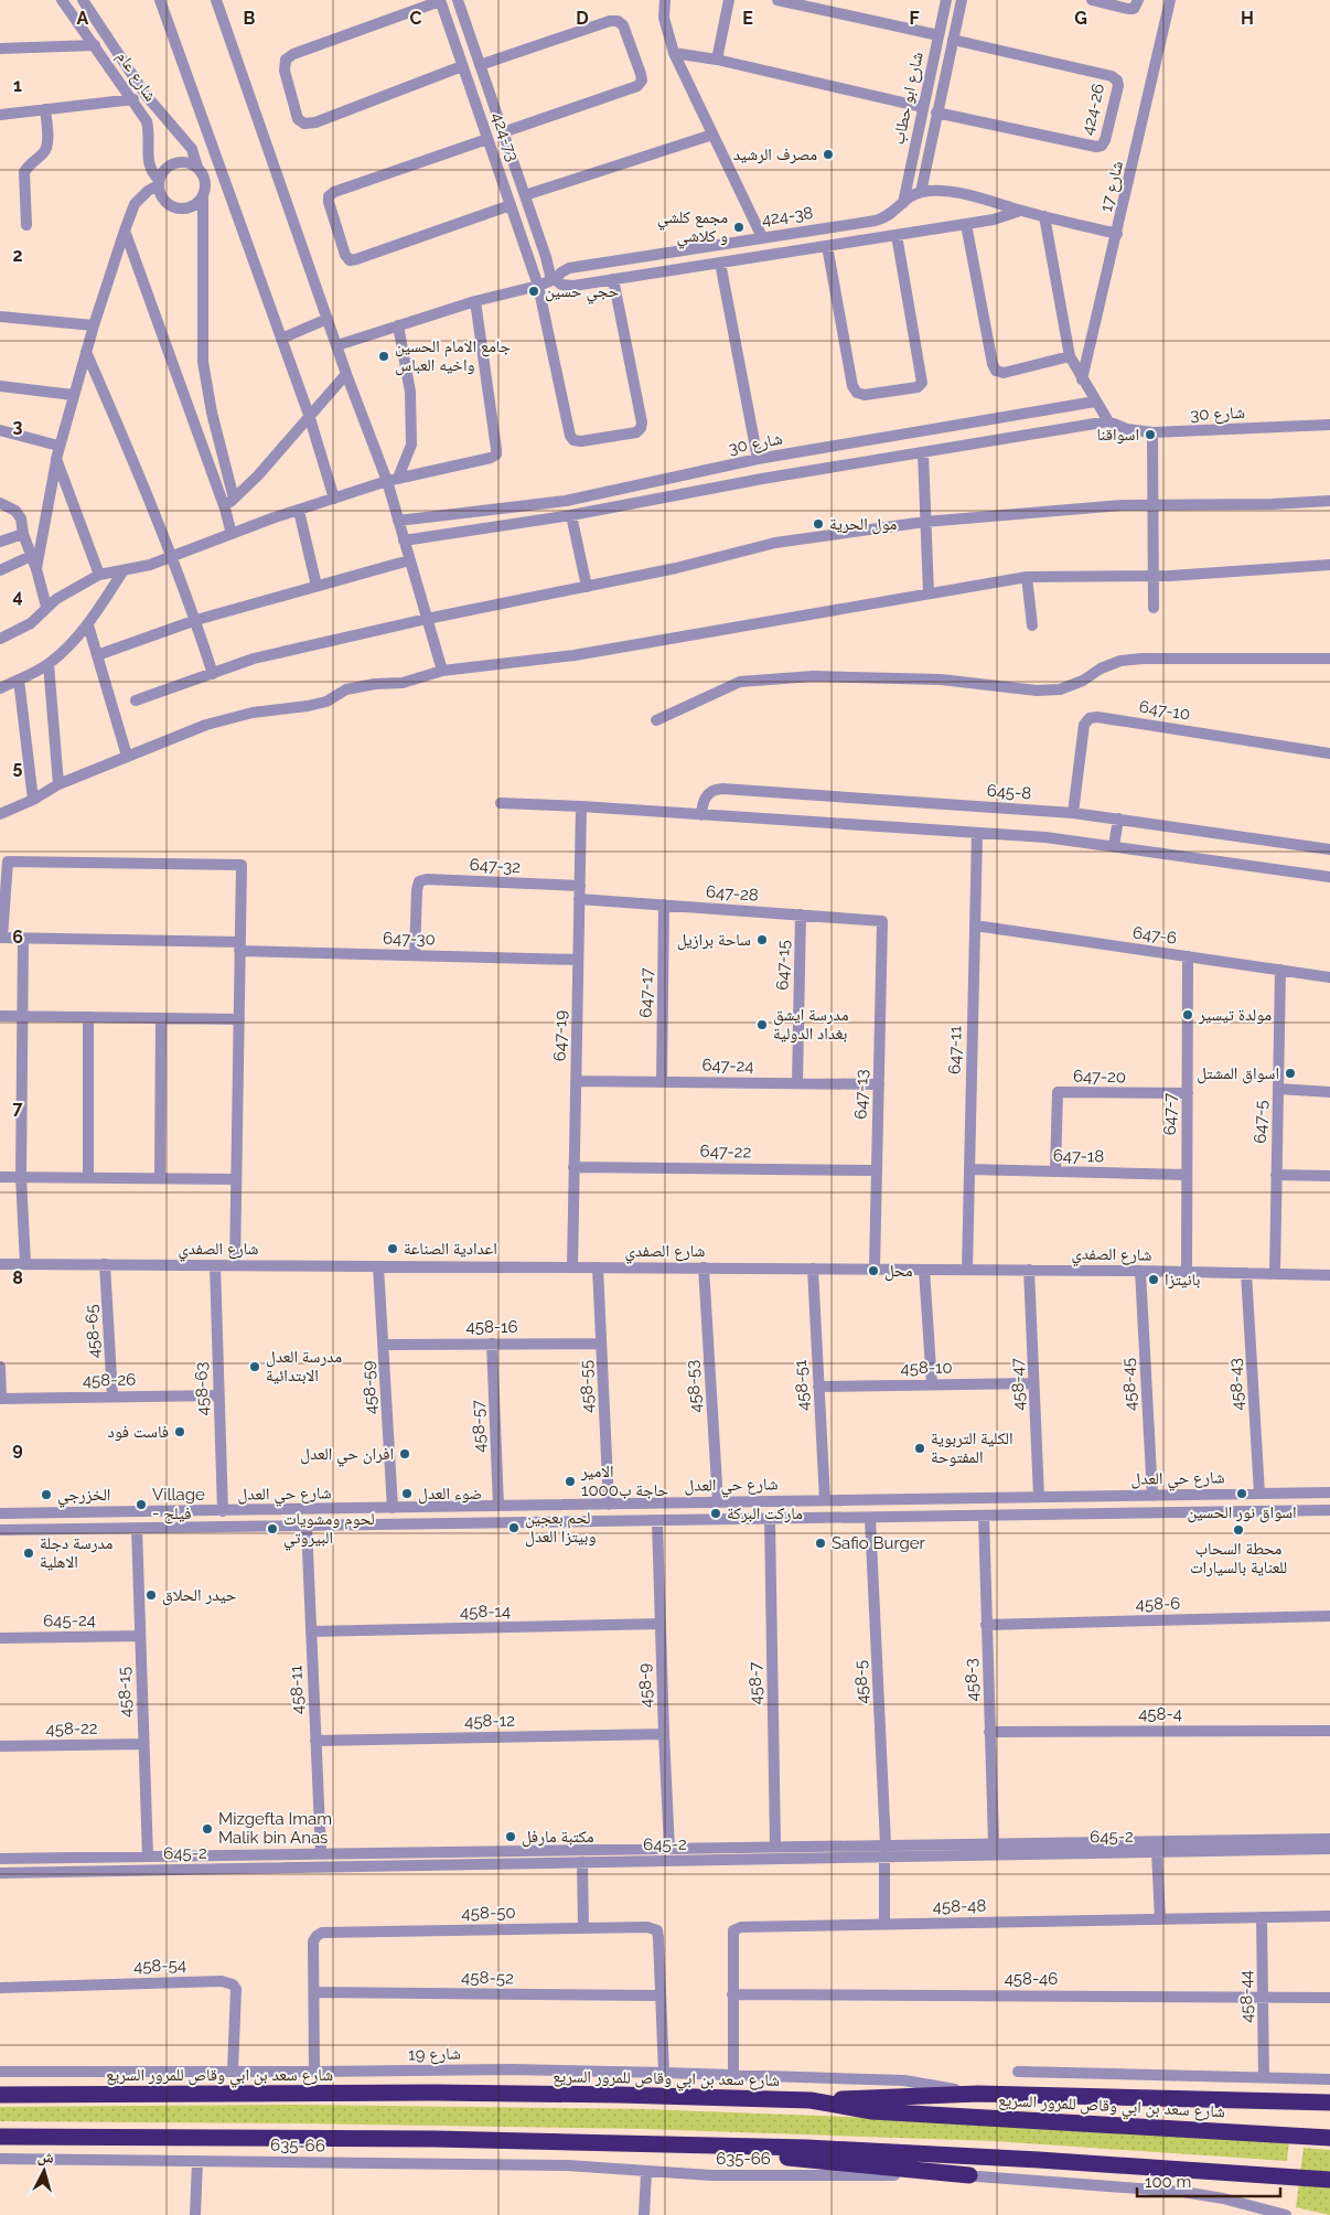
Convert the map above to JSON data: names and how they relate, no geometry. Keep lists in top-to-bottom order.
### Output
{
  "streets": {
    "highway": ["شارع سعد بن ابي وقاص للمرور السريع"],
    "street": [
      "شارع عام",
      "شارع ابو حطاب",
      "424-26",
      "424-73",
      "شارع 17",
      "424-38",
      "شارع 30",
      "647-10",
      "645-8",
      "647-32",
      "647-28",
      "647-6",
      "647-30",
      "647-15",
      "647-17",
      "647-19",
      "647-11",
      "647-24",
      "647-20",
      "647-13",
      "647-7",
      "647-5",
      "647-22",
      "647-18",
      "شارع الصفدي",
      "458-16",
      "458-65",
      "458-10",
      "458-26",
      "458-47",
      "458-45",
      "458-43",
      "458-51",
      "458-55",
      "458-53",
      "458-59",
      "458-63",
      "458-57",
      "شارع حي العدل",
      "458-6",
      "458-14",
      "645-24",
      "458-3",
      "458-5",
      "458-7",
      "458-9",
      "458-11",
      "458-15",
      "458-4",
      "458-12",
      "458-22",
      "645-2",
      "458-48",
      "458-50",
      "458-54",
      "458-52",
      "458-46",
      "458-44",
      "شارع 19",
      "635-66"
    ]
  },
  "crossings": [
    ["شارع ابو حطاب", "424-26"],
    ["شارع ابو حطاب", "424-38"],
    ["424-73", "424-38"],
    ["647-10", "645-8"],
    ["647-32", "647-30"],
    ["647-32", "647-19"],
    ["647-28", "647-15"],
    ["647-28", "647-17"],
    ["647-28", "647-19"],
    ["647-28", "647-13"],
    ["647-6", "647-11"],
    ["647-6", "647-7"],
    ["647-6", "647-5"],
    ["647-30", "647-19"],
    ["647-15", "647-24"],
    ["647-17", "647-24"],
    ["647-19", "647-24"],
    ["647-19", "647-22"],
    ["647-19", "شارع الصفدي"],
    ["647-11", "647-18"],
    ["647-11", "شارع الصفدي"],
    ["647-24", "647-13"],
    ["647-20", "647-7"],
    ["647-20", "647-18"],
    ["647-13", "647-22"],
    ["647-13", "شارع الصفدي"],
    ["647-7", "647-18"],
    ["647-7", "شارع الصفدي"],
    ["647-5", "شارع الصفدي"],
    ["شارع الصفدي", "458-65"],
    ["شارع الصفدي", "458-47"],
    ["شارع الصفدي", "458-45"],
    ["شارع الصفدي", "458-43"],
    ["شارع الصفدي", "458-51"],
    ["شارع الصفدي", "458-55"],
    ["شارع الصفدي", "458-53"],
    ["شارع الصفدي", "458-59"],
    ["شارع الصفدي", "458-63"],
    ["458-16", "458-55"],
    ["458-16", "458-59"],
    ["458-16", "458-57"],
    ["458-65", "458-26"],
    ["458-10", "458-47"],
    ["458-10", "458-51"],
    ["458-26", "458-63"],
    ["458-47", "شارع حي العدل"],
    ["458-45", "شارع حي العدل"],
    ["458-43", "شارع حي العدل"],
    ["458-51", "شارع حي العدل"],
    ["458-55", "شارع حي العدل"],
    ["458-53", "شارع حي العدل"],
    ["458-59", "شارع حي العدل"],
    ["458-63", "شارع حي العدل"],
    ["458-57", "شارع حي العدل"],
    ["شارع حي العدل", "458-3"],
    ["شارع حي العدل", "458-5"],
    ["شارع حي العدل", "458-7"],
    ["شارع حي العدل", "458-9"],
    ["شارع حي العدل", "458-11"],
    ["شارع حي العدل", "458-15"],
    ["458-6", "458-3"],
    ["458-14", "458-9"],
    ["458-14", "458-11"],
    ["645-24", "458-15"],
    ["458-3", "458-4"],
    ["458-3", "645-2"],
    ["458-5", "645-2"],
    ["458-7", "645-2"],
    ["458-9", "458-12"],
    ["458-9", "645-2"],
    ["458-11", "458-12"],
    ["458-11", "645-2"],
    ["458-15", "458-22"],
    ["458-15", "645-2"],
    ["458-48", "458-46"],
    ["458-48", "458-44"],
    ["458-48", "شارع 19"],
    ["458-50", "458-52"],
    ["458-50", "شارع 19"],
    ["458-54", "شارع 19"],
    ["458-46", "458-44"]
  ],
  "places": [
    "مصرف الرشيد",
    "مجمع كلشي و كلاشي",
    "حجي حسين",
    "جامع الامام الحسين واخيه العباس",
    "اسواقنا",
    "مول الحرية",
    "ساحة برازيل",
    "مولدة تيسير",
    "مدرسة ايشق بغداد الدولية",
    "اسواق المشتل",
    "اعدادية الصناعة",
    "محل",
    "بانيتزا",
    "مدرسة العدل الابتدائية",
    "فاست فود",
    "الكلية التربوية المفتوحة",
    "افران حي العدل",
    "الامير حاجة ب1000",
    "ضوء العدل",
    "اسواق نور الحسين",
    "الخزرجي",
    "Village - فيلج",
    "ماركت البركة",
    "لحم بعجين وبيتزا العدل",
    "لحوم ومشويات البيروتي",
    "محطة السحاب للعناية بالسيارات",
    "Safio Burger",
    "مدرسة دجلة الاهلية",
    "حيدر الحلاق",
    "Mizgefta Imam Malik bin Anas",
    "مكتبة مارفل"
  ],
  "scale_bar": "100 m",
  "north": "top",
  "grid": {
    "columns": [
      "A",
      "B",
      "C",
      "D",
      "E",
      "F",
      "G",
      "H"
    ],
    "rows": [
      "1",
      "2",
      "3",
      "4",
      "5",
      "6",
      "7",
      "8",
      "9"
    ]
  }
}
